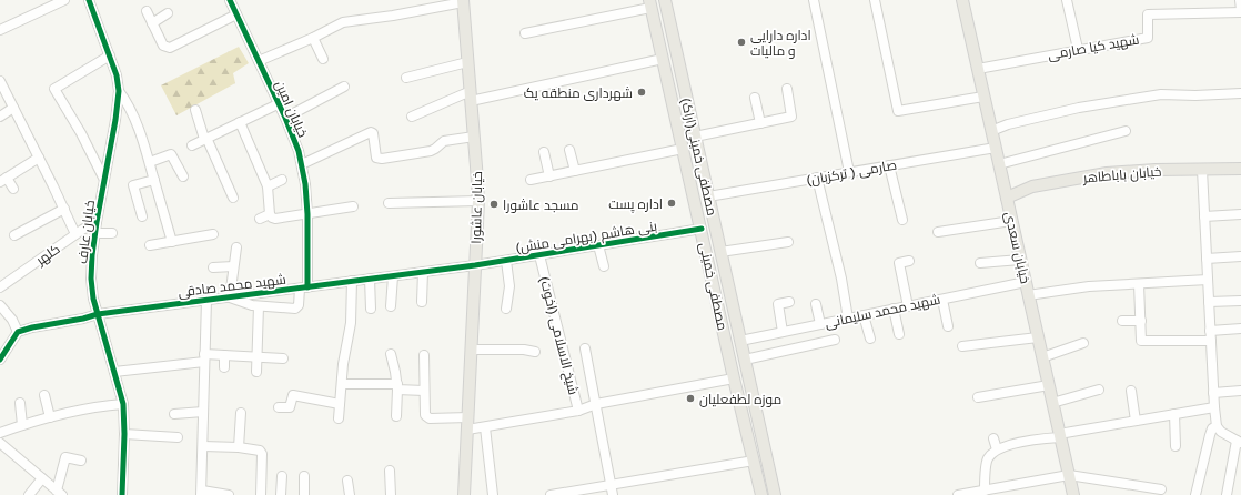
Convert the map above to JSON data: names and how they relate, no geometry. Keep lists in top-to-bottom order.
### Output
{
  "streets": {
    "main road": [
      "مصطفی خمینی(اراک)",
      "خیابان باباطاهر",
      "خیابان عاشورا",
      "خیابان سعدی",
      "مصطفی خمینی"
    ],
    "street": [
      "شهید کیا صارمی",
      "خیابان امین",
      "صارمی ( ترکزبان)",
      "خیابان عارف",
      "بنی هاشم (بهرامی منش)",
      "کلهر",
      "شهید محمد صادقی",
      "شهید محمد سلیمانی",
      "شیخ الاسلامی (اخوت)"
    ]
  },
  "crossings": [
    ["شهید کیا صارمی", "خیابان سعدی"],
    ["خیابان امین", "شهید محمد صادقی"],
    ["مصطفی خمینی(اراک)", "صارمی ( ترکزبان)"],
    ["مصطفی خمینی(اراک)", "شهید محمد سلیمانی"],
    ["صارمی ( ترکزبان)", "خیابان سعدی"],
    ["خیابان باباطاهر", "خیابان سعدی"],
    ["خیابان عاشورا", "بنی هاشم (بهرامی منش)"],
    ["خیابان عاشورا", "شهید محمد صادقی"],
    ["خیابان عاشورا", "شیخ الاسلامی (اخوت)"],
    ["خیابان عارف", "کلهر"],
    ["خیابان عارف", "شهید محمد صادقی"],
    ["بنی هاشم (بهرامی منش)", "شهید محمد صادقی"],
    ["بنی هاشم (بهرامی منش)", "مصطفی خمینی"],
    ["بنی هاشم (بهرامی منش)", "شیخ الاسلامی (اخوت)"],
    ["خیابان سعدی", "شهید محمد سلیمانی"]
  ],
  "places": [
    "اداره دارایی و مالیات",
    "شهرداری منطقه یک",
    "اداره پست",
    "مسجد عاشورا",
    "موزه لطفعلیان"
  ]
}
